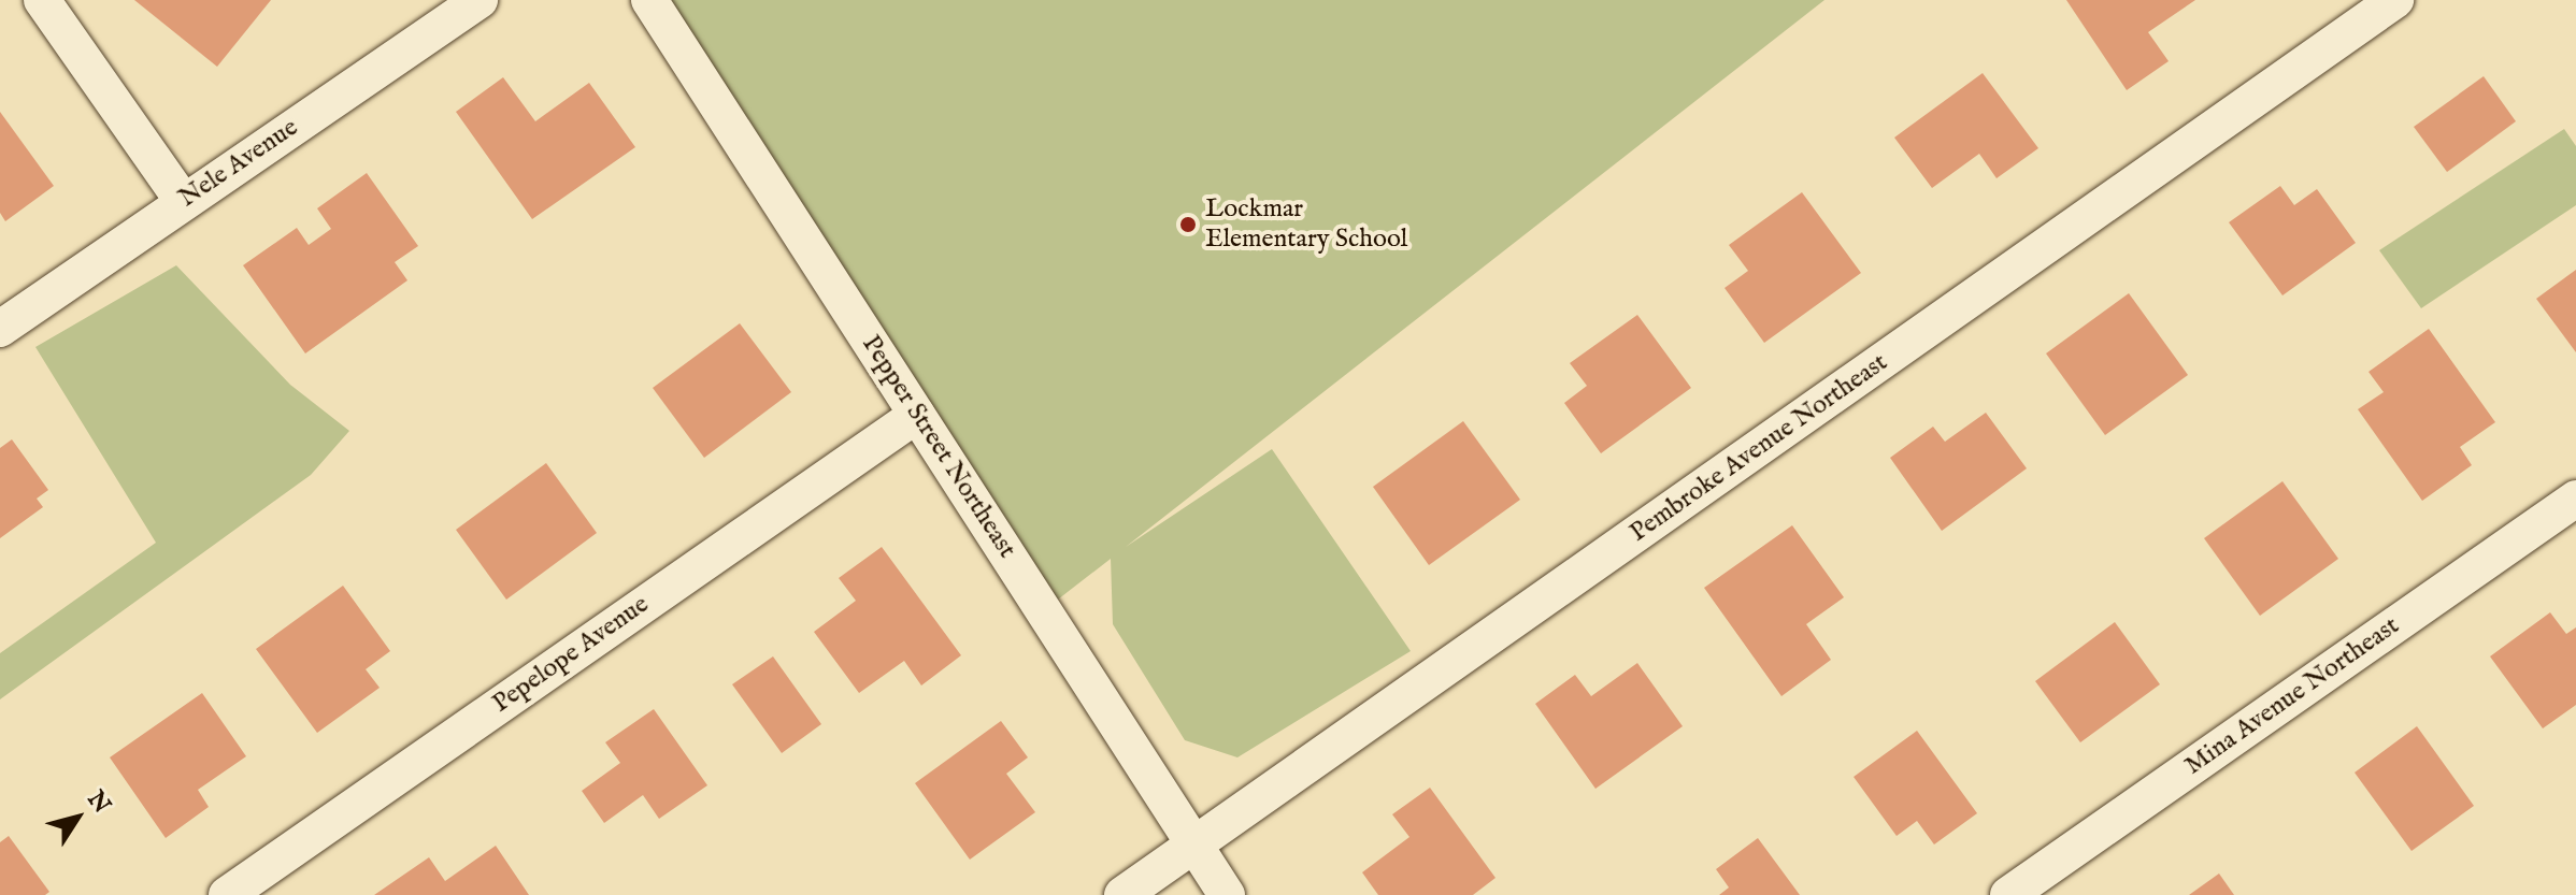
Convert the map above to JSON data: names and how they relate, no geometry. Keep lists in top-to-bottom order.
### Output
{
  "streets": {
    "street": [
      "Nele Avenue",
      "Pepper Street Northeast",
      "Pembroke Avenue Northeast",
      "Pepelope Avenue",
      "Mina Avenue Northeast"
    ]
  },
  "crossings": [
    ["Pepper Street Northeast", "Pembroke Avenue Northeast"],
    ["Pepper Street Northeast", "Pepelope Avenue"]
  ],
  "places": ["Lockmar Elementary School"],
  "north": "top right"
}
